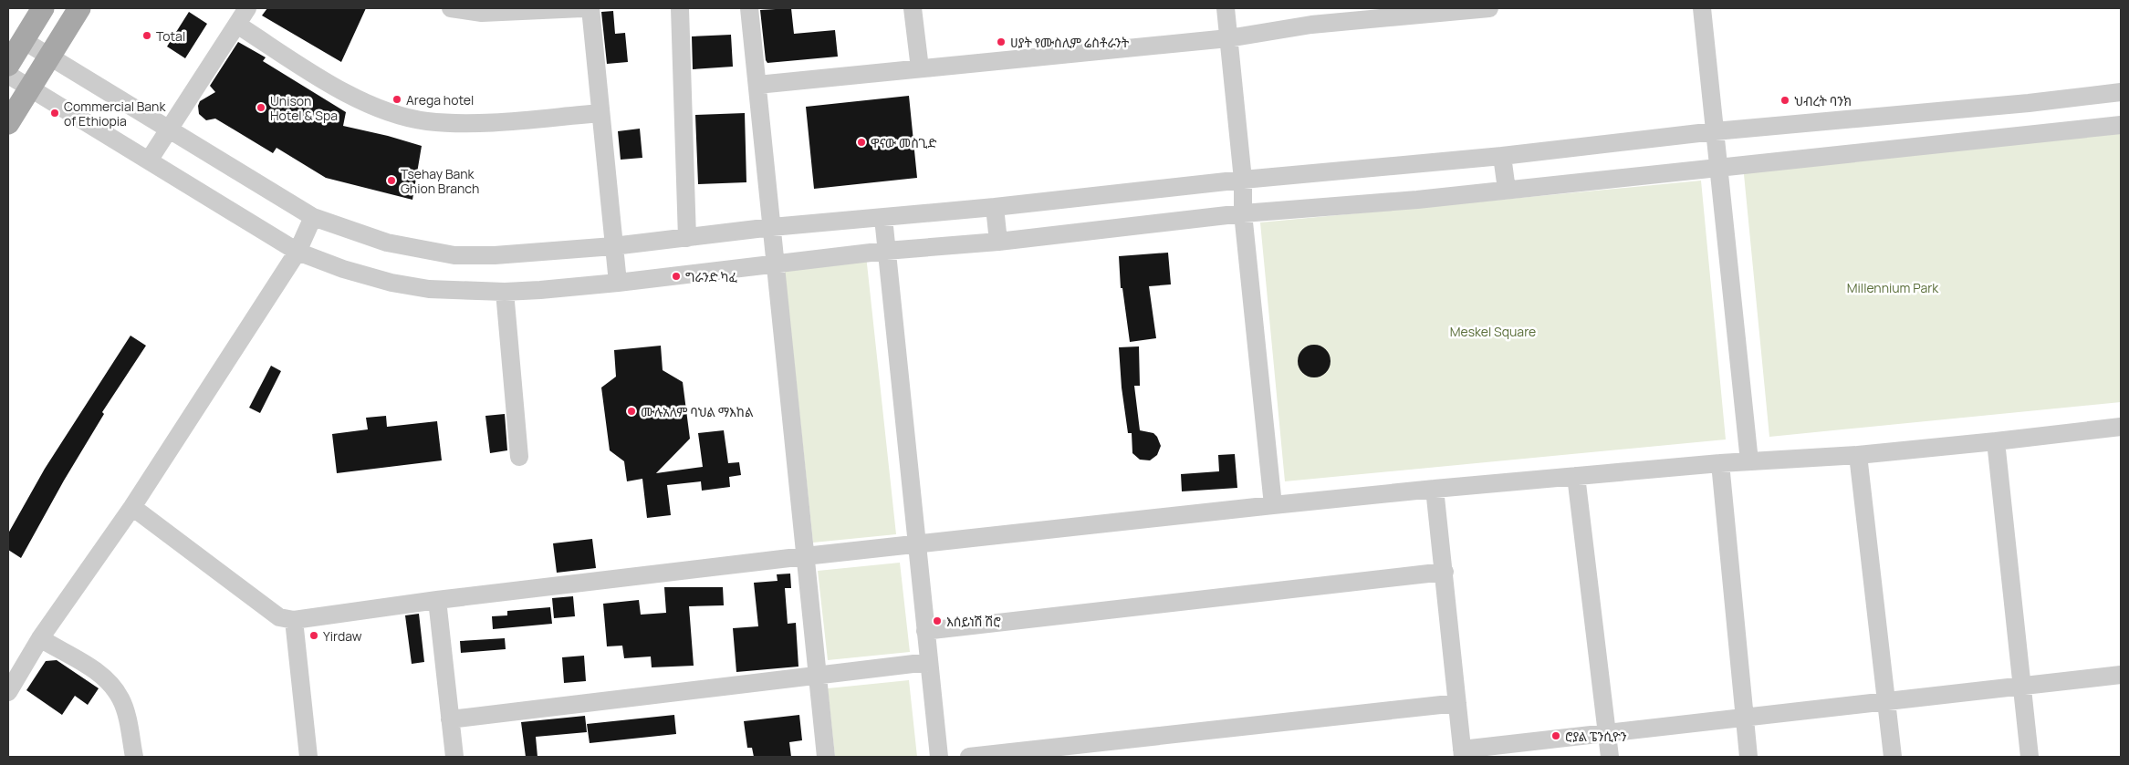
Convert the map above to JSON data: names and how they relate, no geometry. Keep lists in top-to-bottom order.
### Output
{
  "parks": ["Millennium Park", "Meskel Square"],
  "places": [
    "Total",
    "ሀያት የሙስሊም ሬስቶራንት",
    "Arega hotel",
    "ህብረት ባንክ",
    "Unison Hotel & Spa",
    "Commercial Bank of Ethiopia",
    "ዋናው መስጊድ",
    "Tsehay Bank Ghion Branch",
    "ግራንድ ካፈ",
    "ሙሉአለም ባህል ማእከል",
    "እሰይነሽ ሽሮ",
    "Yirdaw",
    "ሮያል ፔንሲዮን"
  ]
}
